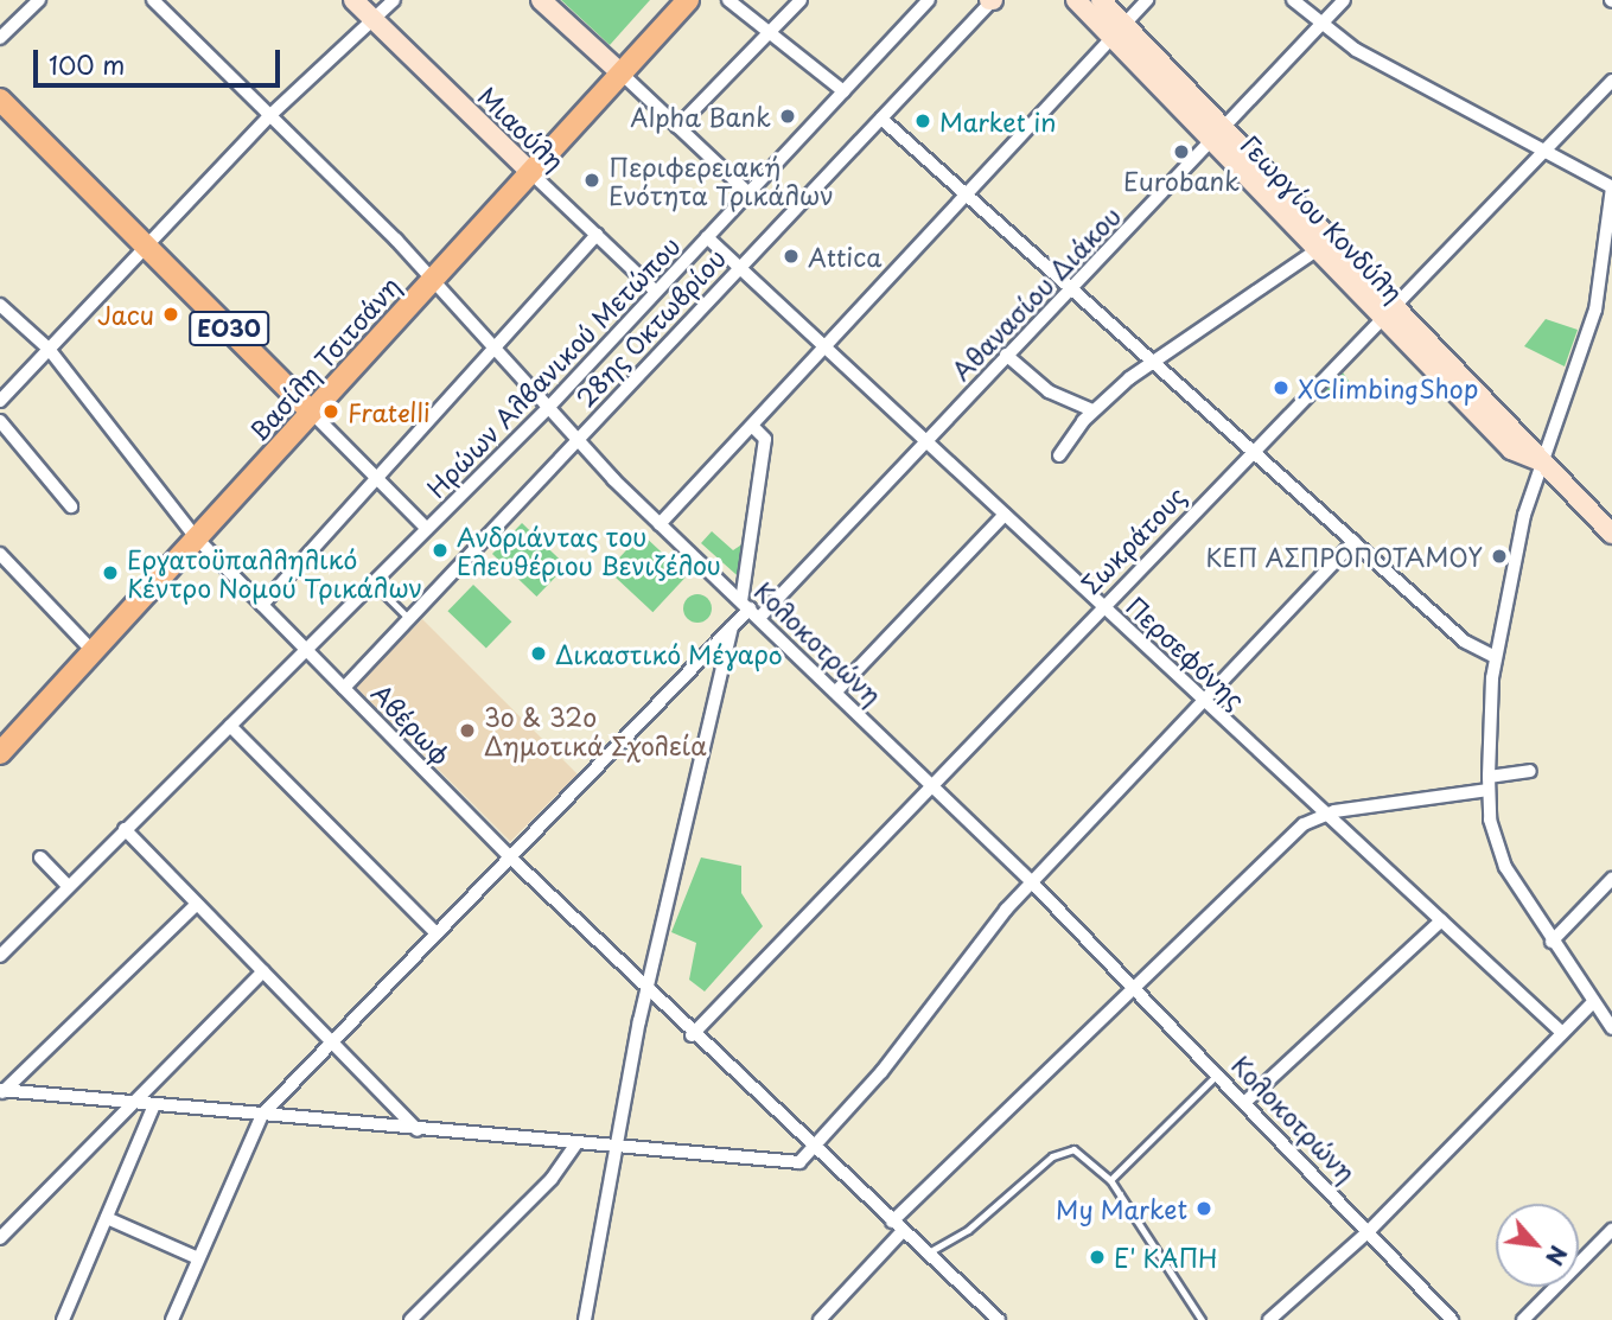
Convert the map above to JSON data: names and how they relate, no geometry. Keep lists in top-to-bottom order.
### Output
{
  "streets": {
    "main road": [
      "Μιαούλη",
      "Γεωργίου Κονδύλη",
      "ΕΟ30",
      "Βασίλη Τσιτσάνη"
    ],
    "street": [
      "Αθανασίου Διάκου",
      "28ης Οκτωβρίου",
      "Ηρώων Αλβανικού Μετώπου",
      "Σωκράτους",
      "Κολοκοτρώνη",
      "Περσεφόνης",
      "Αβέρωφ"
    ]
  },
  "crossings": [
    ["Μιαούλη", "Βασίλη Τσιτσάνη"],
    ["Μιαούλη", "Ηρώων Αλβανικού Μετώπου"],
    ["Γεωργίου Κονδύλη", "Αθανασίου Διάκου"],
    ["Γεωργίου Κονδύλη", "Σωκράτους"],
    ["Αθανασίου Διάκου", "Κολοκοτρώνη"],
    ["Αθανασίου Διάκου", "Περσεφόνης"],
    ["28ης Οκτωβρίου", "Κολοκοτρώνη"],
    ["28ης Οκτωβρίου", "Περσεφόνης"],
    ["28ης Οκτωβρίου", "Αβέρωφ"],
    ["ΕΟ30", "Βασίλη Τσιτσάνη"],
    ["Βασίλη Τσιτσάνη", "Κολοκοτρώνη"],
    ["Βασίλη Τσιτσάνη", "Αβέρωφ"],
    ["Ηρώων Αλβανικού Μετώπου", "Κολοκοτρώνη"],
    ["Ηρώων Αλβανικού Μετώπου", "Περσεφόνης"],
    ["Ηρώων Αλβανικού Μετώπου", "Αβέρωφ"],
    ["Σωκράτους", "Κολοκοτρώνη"],
    ["Σωκράτους", "Περσεφόνης"],
    ["Σωκράτους", "Αβέρωφ"]
  ],
  "places": [
    "Alpha Bank",
    "Market in",
    "Eurobank",
    "Περιφερειακή Ενότητα Τρικάλων",
    "Attica",
    "Jacu",
    "XClimbingShop",
    "Fratelli",
    "Ανδριάντας του Ελευθέριου Βενιζέλου",
    "ΚΕΠ ΑΣΠΡΟΠΟΤΑΜΟΥ",
    "Εργατοϋπαλληλικό Κέντρο Νομού Τρικάλων",
    "Δικαστικό Μέγαρο",
    "3ο & 32ο Δημοτικά Σχολεία",
    "My Market",
    "Ε' ΚΑΠΗ"
  ],
  "scale_bar": "100 m",
  "north": "bottom right"
}
